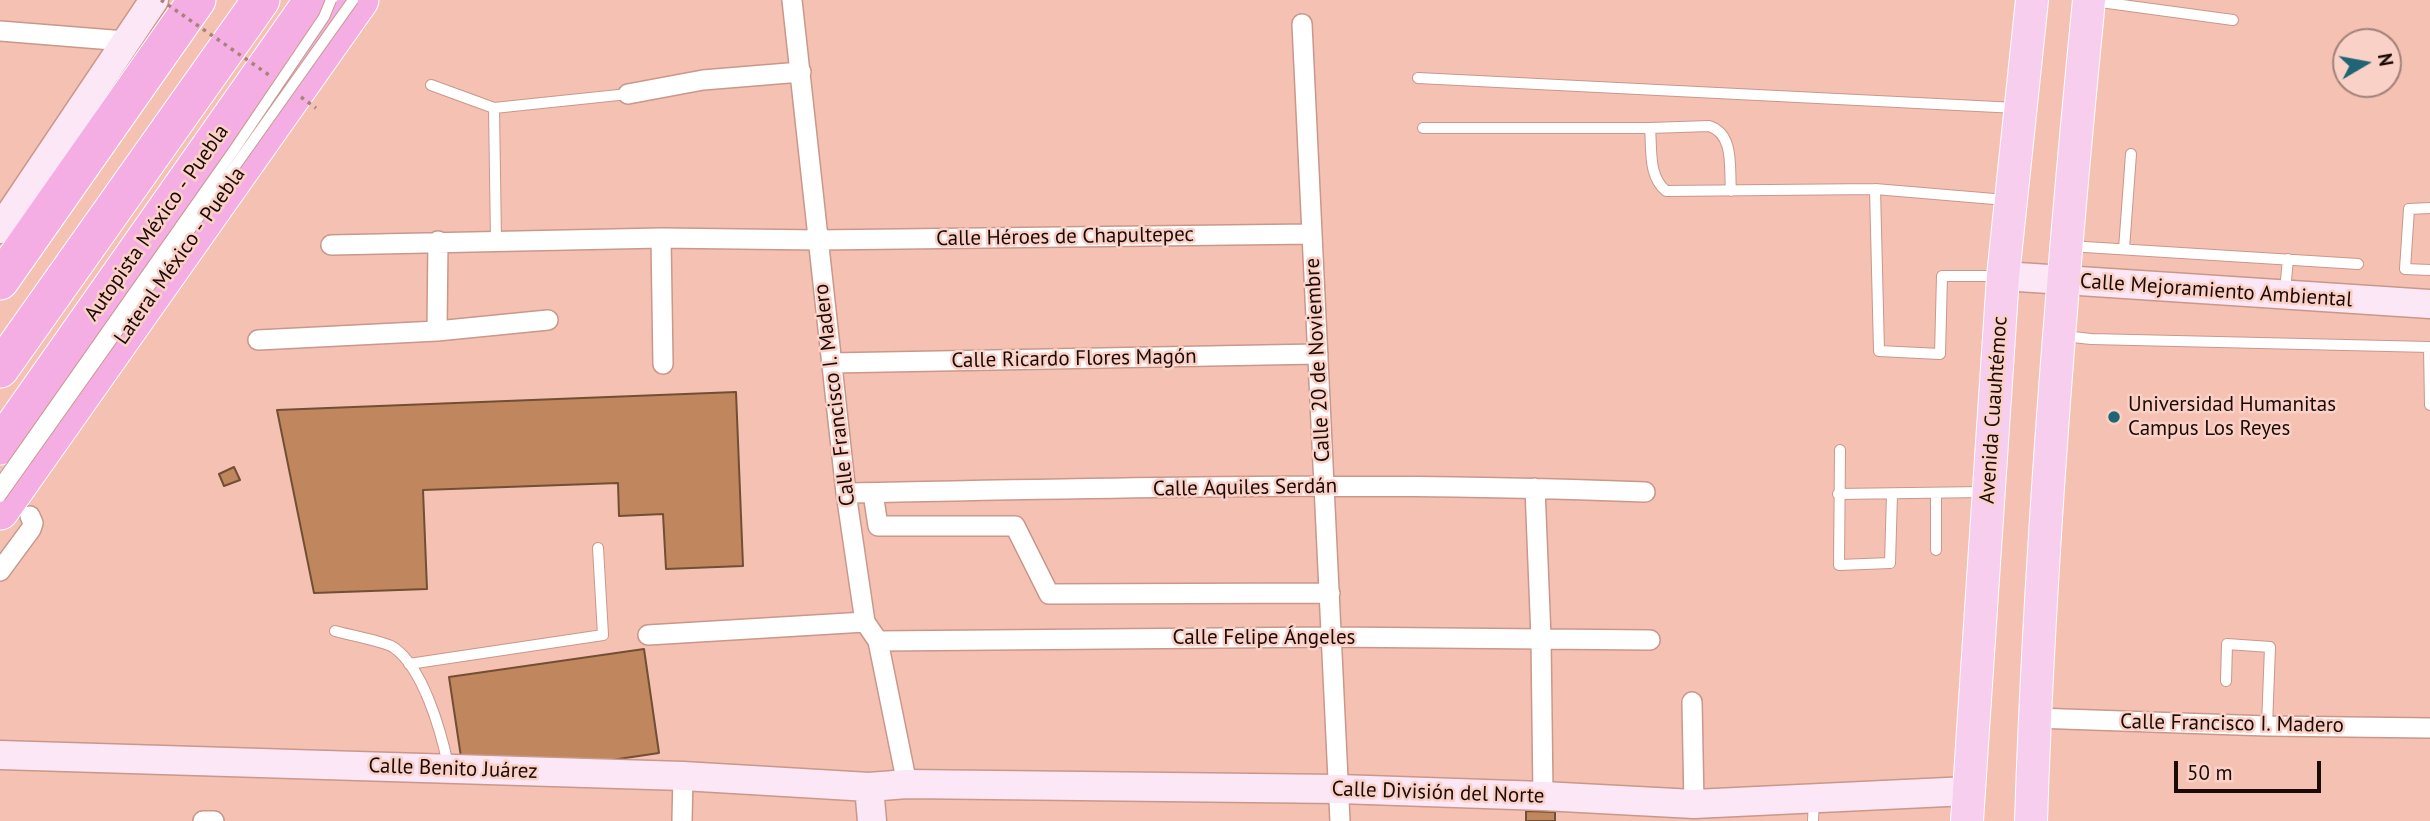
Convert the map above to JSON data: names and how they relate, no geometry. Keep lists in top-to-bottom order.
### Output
{
  "streets": {
    "highway": ["Autopista México - Puebla", "Lateral México - Puebla"],
    "main road": [
      "Calle Mejoramiento Ambiental",
      "Avenida Cuauhtémoc",
      "Calle Benito Juárez",
      "Calle División del Norte"
    ],
    "street": [
      "Calle Héroes de Chapultepec",
      "Calle Ricardo Flores Magón",
      "Calle 20 de Noviembre",
      "Calle Francisco I. Madero",
      "Calle Aquiles Serdán",
      "Calle Felipe Ángeles"
    ]
  },
  "crossings": [
    ["Calle Héroes de Chapultepec", "Calle 20 de Noviembre"],
    ["Calle Héroes de Chapultepec", "Calle Francisco I. Madero"],
    ["Calle Mejoramiento Ambiental", "Avenida Cuauhtémoc"],
    ["Calle Ricardo Flores Magón", "Calle 20 de Noviembre"],
    ["Calle Ricardo Flores Magón", "Calle Francisco I. Madero"],
    ["Calle 20 de Noviembre", "Calle Aquiles Serdán"],
    ["Calle 20 de Noviembre", "Calle Felipe Ángeles"],
    ["Calle 20 de Noviembre", "Calle División del Norte"],
    ["Calle Francisco I. Madero", "Calle Aquiles Serdán"],
    ["Calle Francisco I. Madero", "Calle Felipe Ángeles"],
    ["Calle Francisco I. Madero", "Calle Benito Juárez"],
    ["Calle Francisco I. Madero", "Calle División del Norte"],
    ["Avenida Cuauhtémoc", "Calle División del Norte"],
    ["Calle Benito Juárez", "Calle División del Norte"]
  ],
  "places": ["Universidad Humanitas Campus Los Reyes"],
  "scale_bar": "50 m",
  "north": "right"
}
